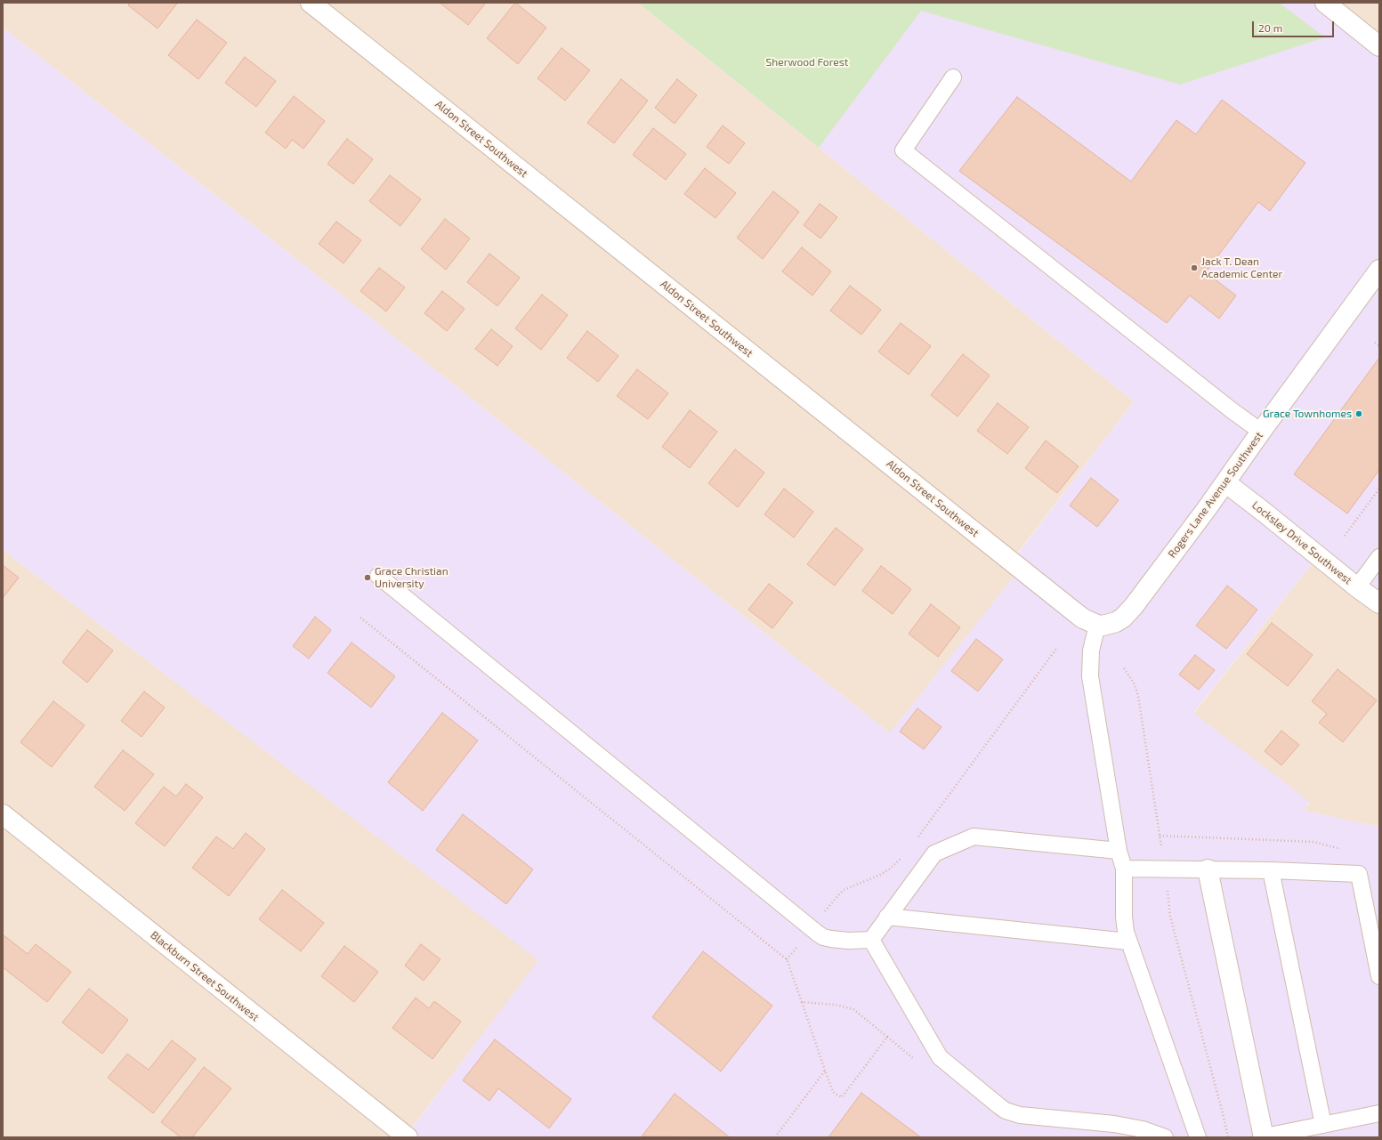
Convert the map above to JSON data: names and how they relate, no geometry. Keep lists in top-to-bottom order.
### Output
{
  "streets": {
    "street": [
      "Aldon Street Southwest",
      "Rogers Lane Avenue Southwest",
      "Locksley Drive Southwest",
      "Blackburn Street Southwest"
    ]
  },
  "crossings": [
    ["Aldon Street Southwest", "Rogers Lane Avenue Southwest"],
    ["Rogers Lane Avenue Southwest", "Locksley Drive Southwest"]
  ],
  "parks": ["Sherwood Forest"],
  "places": ["Jack T. Dean Academic Center", "Grace Townhomes", "Grace Christian University"],
  "scale_bar": "20 m"
}
